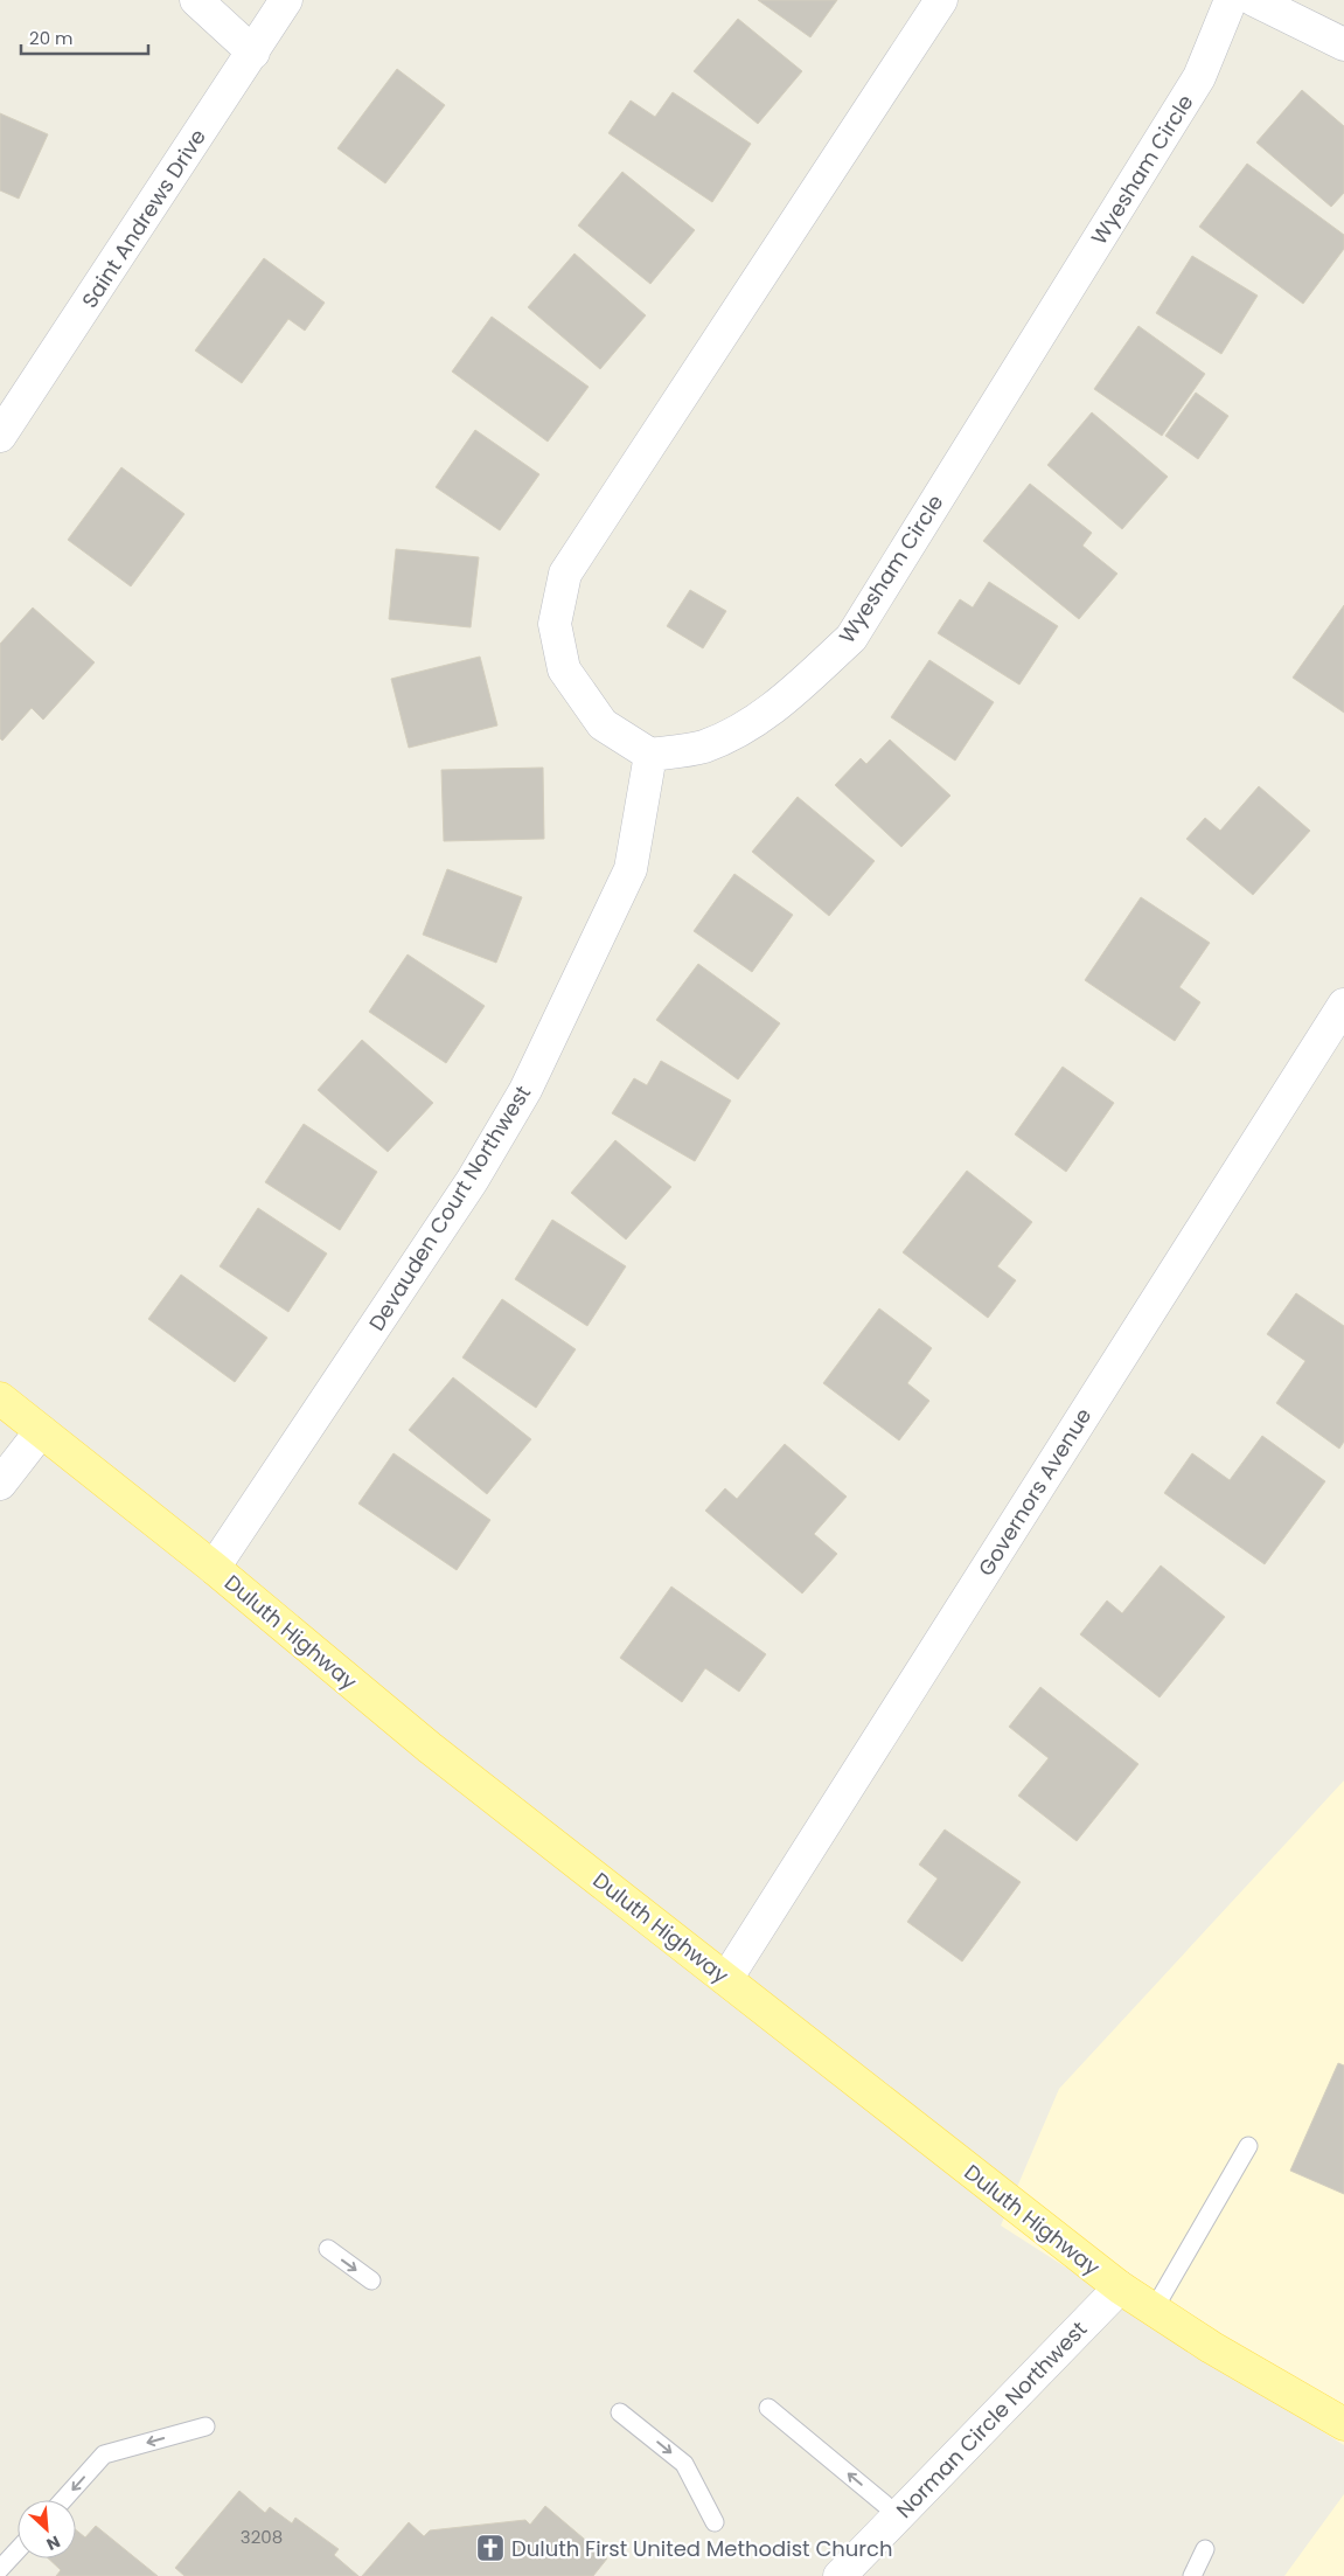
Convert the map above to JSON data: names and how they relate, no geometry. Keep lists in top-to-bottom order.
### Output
{
  "streets": {
    "main road": ["Duluth Highway"],
    "street": [
      "Wyesham Circle",
      "Saint Andrews Drive",
      "Devauden Court Northwest",
      "Governors Avenue",
      "Norman Circle Northwest"
    ]
  },
  "crossings": [
    ["Wyesham Circle", "Devauden Court Northwest"],
    ["Devauden Court Northwest", "Duluth Highway"],
    ["Governors Avenue", "Duluth Highway"],
    ["Duluth Highway", "Norman Circle Northwest"]
  ],
  "places": {
    "church": ["Duluth First United Methodist Church"]
  },
  "house_numbers": ["3208"],
  "scale_bar": "20 m",
  "north": "bottom right"
}
